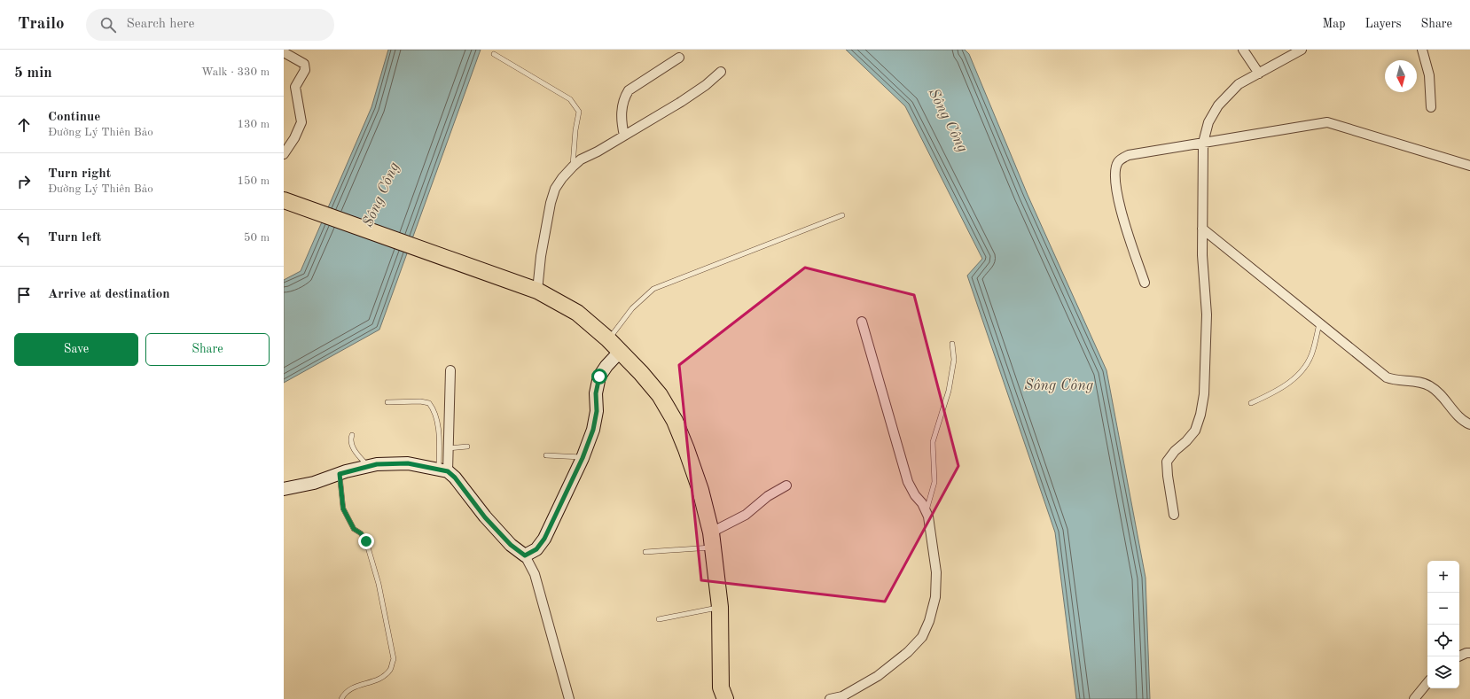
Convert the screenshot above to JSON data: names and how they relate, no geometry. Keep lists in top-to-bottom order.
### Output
{
  "water": ["Sông Công"],
  "north": "bottom",
  "page": {
    "header": "Trailo",
    "search": "Search here",
    "nav": ["Map", "Layers", "Share"],
    "heading": ["5 min", "Walk · 330 m"],
    "list": [
      ["Continue", "Đường Lý Thiên Bảo", "130 m"],
      ["Turn right", "Đường Lý Thiên Bảo", "150 m"],
      ["Turn left", "50 m"],
      "Arrive at destination"
    ],
    "buttons": ["Save", "Share"],
    "map_buttons": ["+", "−"]
  }
}
